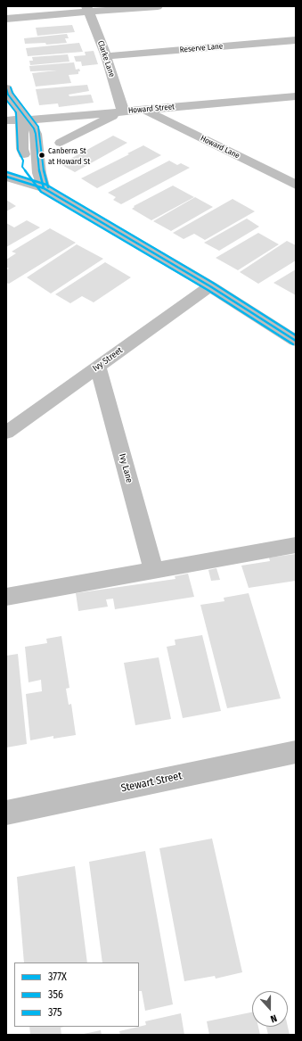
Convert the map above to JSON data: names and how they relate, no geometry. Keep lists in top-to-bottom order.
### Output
{
  "streets": {
    "street": [
      "Reserve Lane",
      "Clarke Lane",
      "Howard Street",
      "Howard Lane",
      "Ivy Street",
      "Ivy Lane",
      "Stewart Street"
    ]
  },
  "crossings": [
    ["Reserve Lane", "Clarke Lane"],
    ["Clarke Lane", "Howard Street"],
    ["Howard Street", "Howard Lane"],
    ["Ivy Street", "Ivy Lane"]
  ],
  "places": ["Canberra St at Howard St"],
  "lines": ["transit line 375", "transit line 377X", "transit line 356"],
  "legend": ["377X", "356", "375"],
  "north": "bottom"
}
